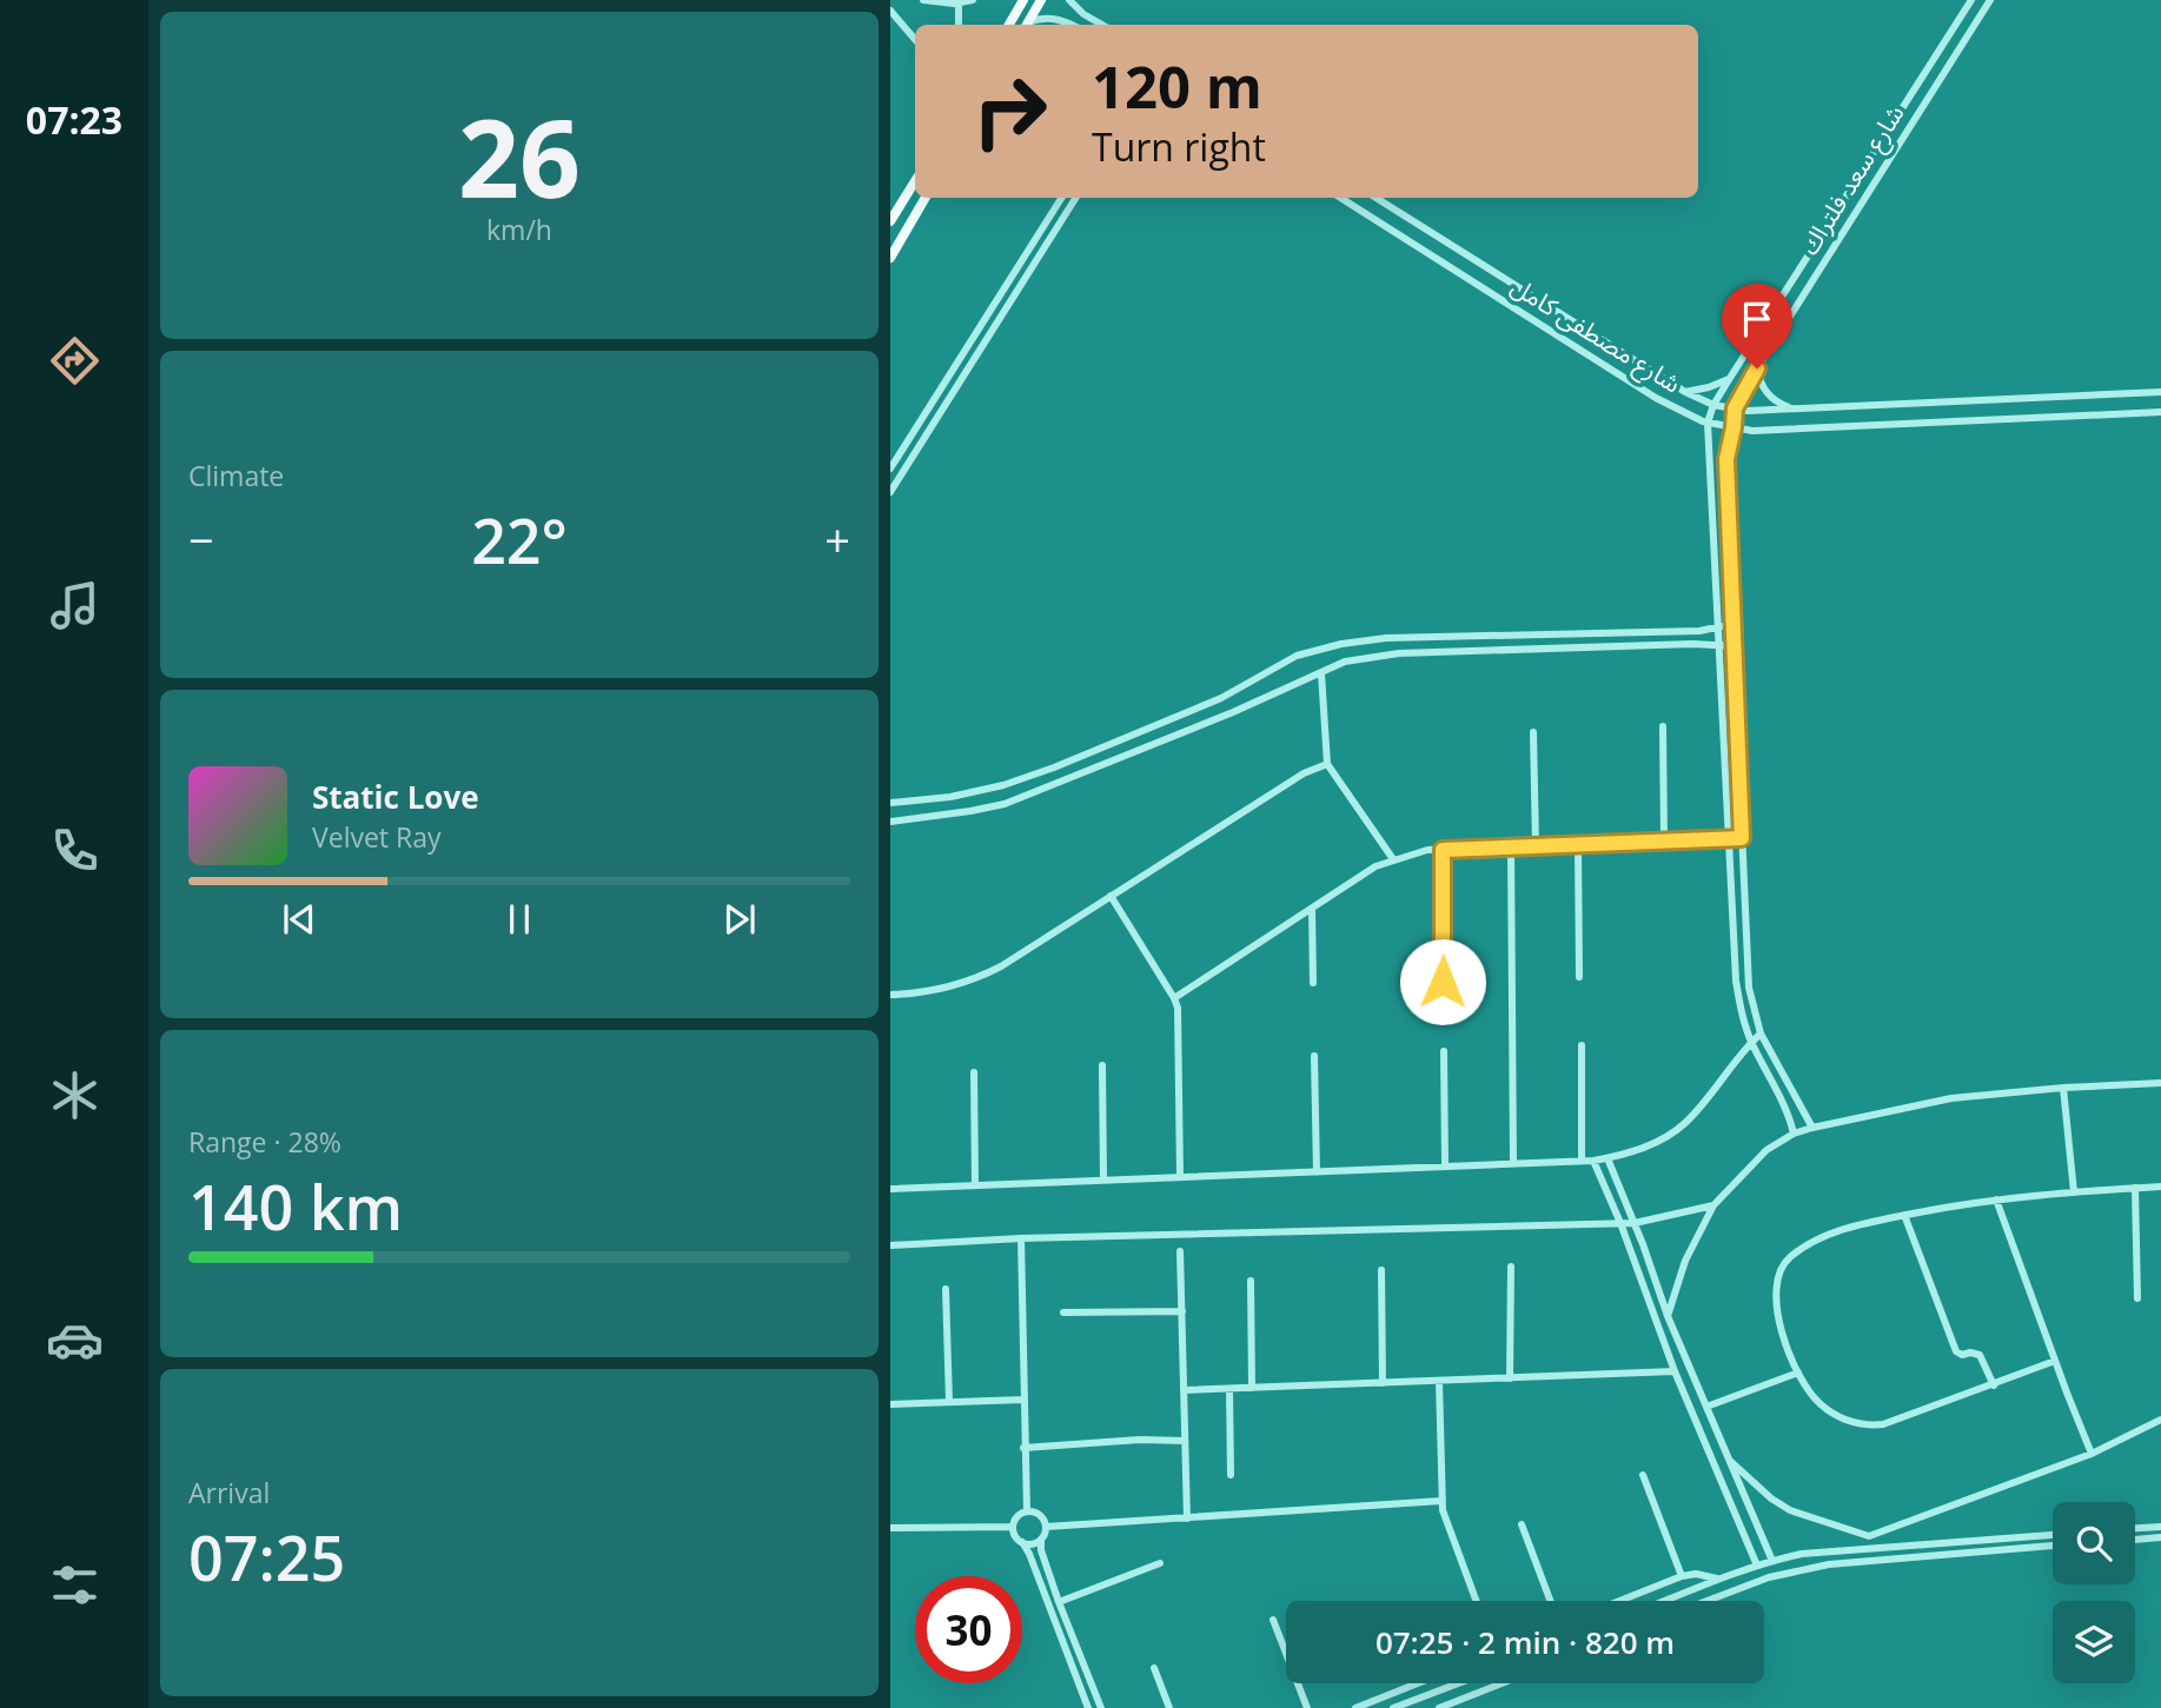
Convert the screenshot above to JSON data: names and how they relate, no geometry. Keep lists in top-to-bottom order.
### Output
{
  "streets": {
    "street": ["شارع سعد فلتراك", "شارع مصطفى كامل"]
  },
  "crossings": [
    ["شارع سعد فلتراك", "شارع مصطفى كامل"]
  ],
  "page": {
    "tabs": "07:23",
    "tile": [
      ["26", "km/h"],
      "Climate",
      ["Range · 28%", "140 km"],
      ["Arrival", "07:25"]
    ],
    "turn": ["120 m", "Turn right"],
    "heat": ["−", "22°", "+"],
    "song": ["Static Love", "Velvet Ray"],
    "limit": "30",
    "trip": "07:25 · 2 min · 820 m"
  }
}
